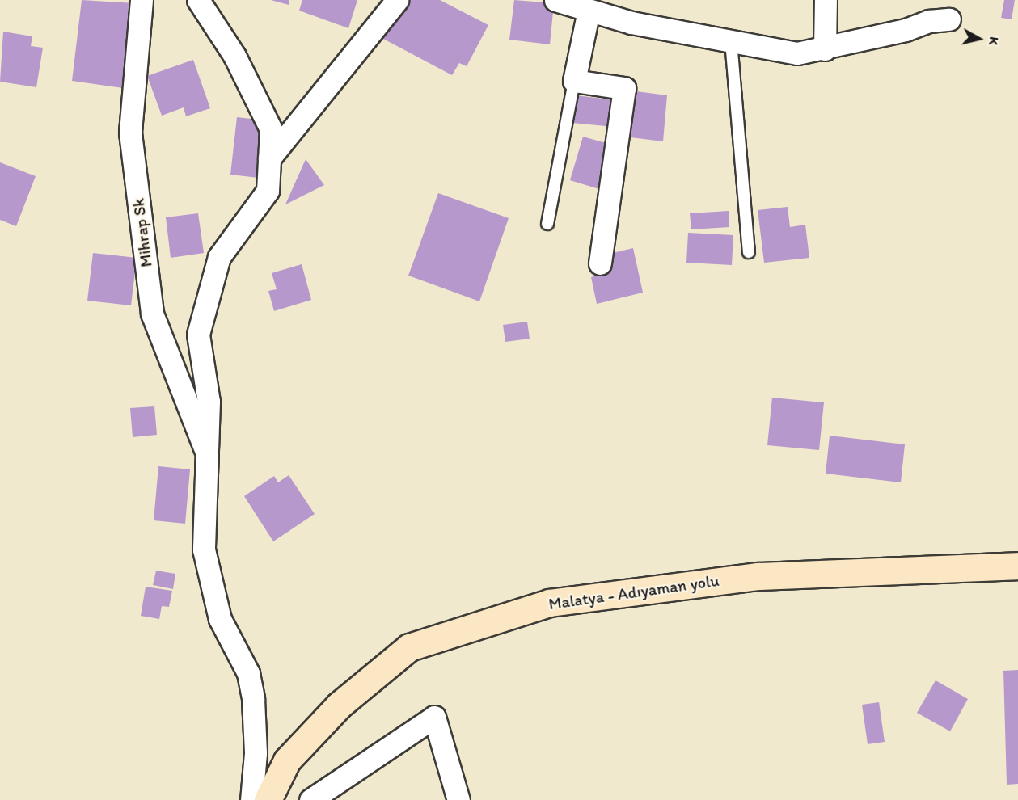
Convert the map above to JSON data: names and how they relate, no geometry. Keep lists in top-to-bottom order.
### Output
{
  "streets": {
    "main road": ["Malatya - Adıyaman yolu"],
    "street": ["Mihrap Sk"]
  },
  "north": "right"
}
